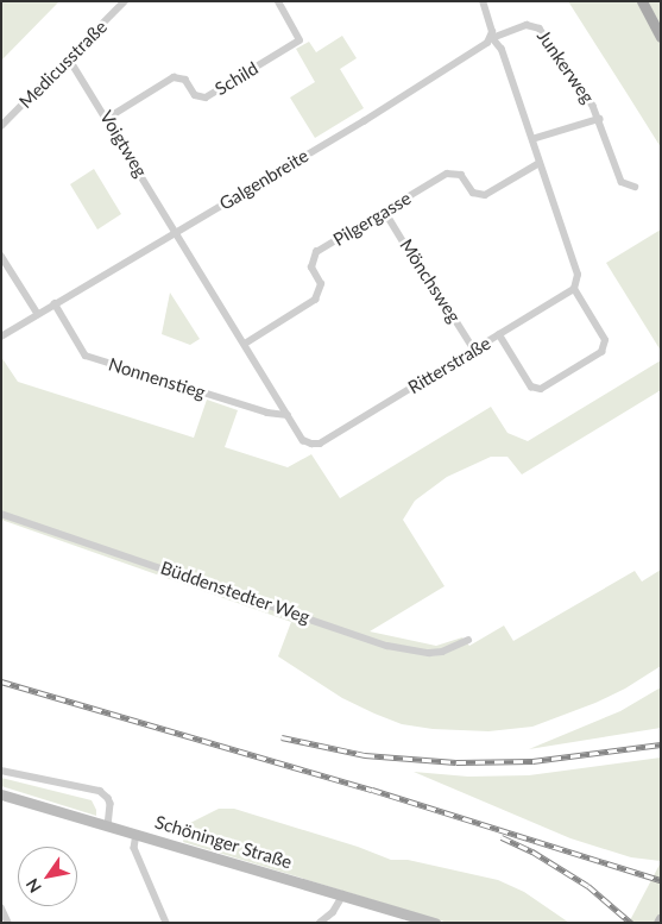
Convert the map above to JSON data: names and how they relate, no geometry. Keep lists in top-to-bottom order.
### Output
{
  "streets": {
    "main road": ["Schöninger Straße"],
    "street": [
      "Medicusstraße",
      "Junkerweg",
      "Schild",
      "Voigtweg",
      "Galgenbreite",
      "Pilgergasse",
      "Mönchsweg",
      "Ritterstraße",
      "Nonnenstieg",
      "Büddenstedter Weg"
    ]
  },
  "crossings": [
    ["Medicusstraße", "Voigtweg"],
    ["Junkerweg", "Galgenbreite"],
    ["Schild", "Voigtweg"],
    ["Voigtweg", "Galgenbreite"],
    ["Voigtweg", "Ritterstraße"],
    ["Galgenbreite", "Ritterstraße"],
    ["Galgenbreite", "Nonnenstieg"],
    ["Pilgergasse", "Mönchsweg"],
    ["Pilgergasse", "Ritterstraße"],
    ["Mönchsweg", "Ritterstraße"],
    ["Ritterstraße", "Nonnenstieg"]
  ],
  "north": "bottom left"
}
